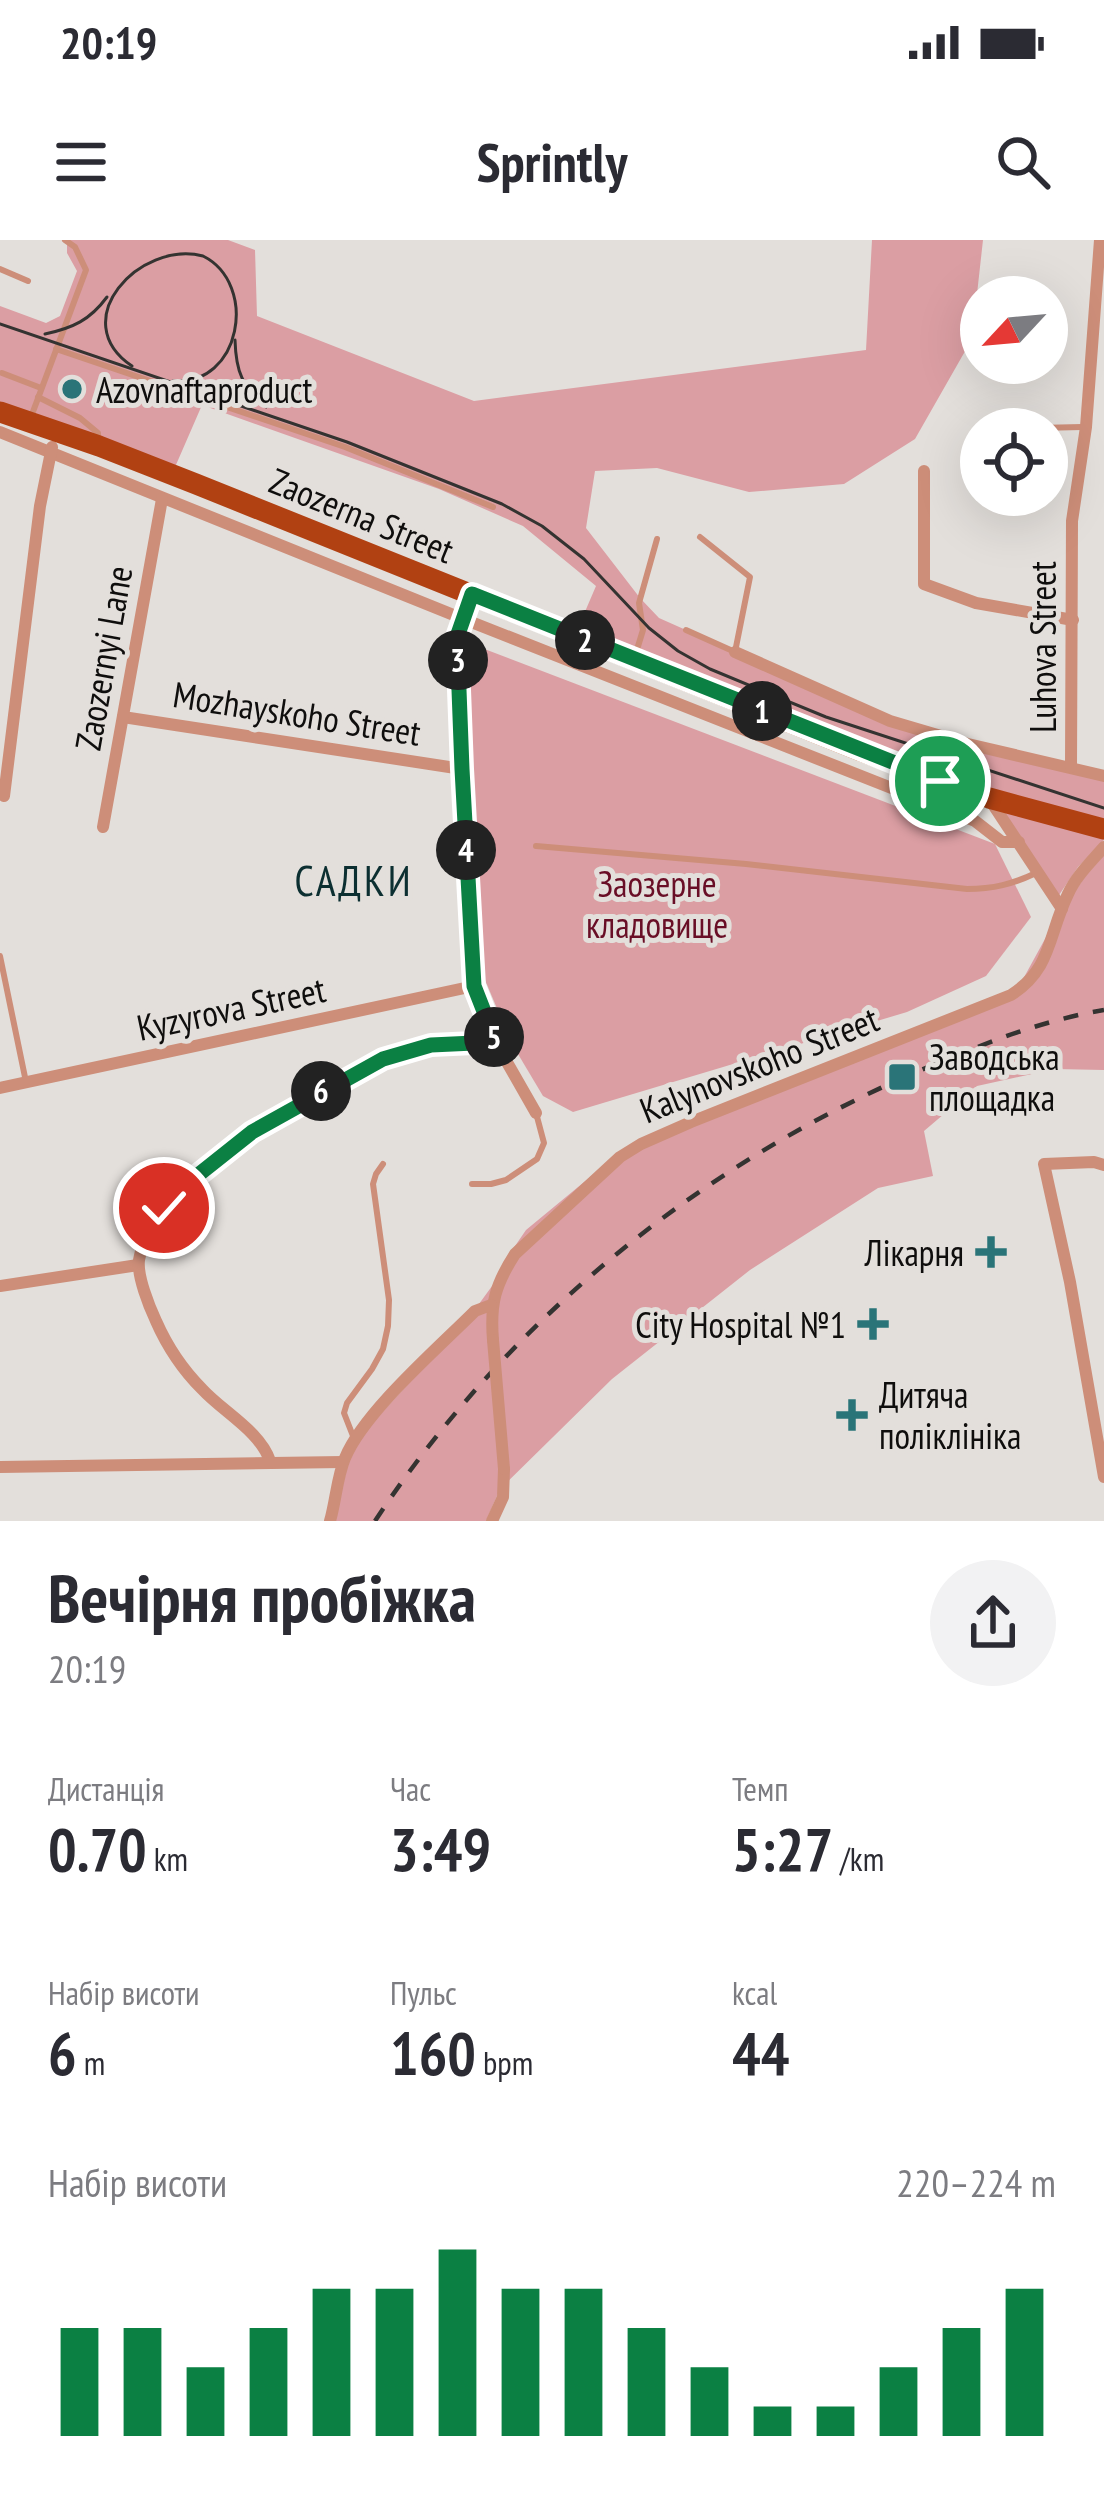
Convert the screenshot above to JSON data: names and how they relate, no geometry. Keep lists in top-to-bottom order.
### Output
{
  "streets": {
    "main road": ["Zaozerna Street"],
    "street": [
      "Luhova Street",
      "Zaozernyi Lane",
      "Mozhayskoho Street",
      "Kyzyrova Street",
      "Kalynovskoho Street"
    ]
  },
  "crossings": [
    ["Zaozernyi Lane", "Mozhayskoho Street"]
  ],
  "districts": ["САДКИ"],
  "parks": ["Заозерне кладовище"],
  "places": {
    "other": ["Azovnaftaproduct"],
    "transit": ["Заводська площадка"],
    "health": ["Лікарня", "City Hospital №1", "Дитяча поліклініка"]
  },
  "north": "bottom left",
  "page": {
    "status": "20:19",
    "header": "Sprintly",
    "pins": [
      "2",
      "3",
      "1",
      "4",
      "5",
      "6"
    ],
    "heading": ["Вечірня пробіжка", "20:19"],
    "stats": [
      ["Дистанція", "0.70 km"],
      ["Час", "3:49"],
      ["Темп", "5:27 /km"],
      ["Набір висоти", "6 m"],
      ["Пульс", "160 bpm"],
      ["kcal", "44"]
    ],
    "chart": ["Набір висоти", "220–224 m"]
  }
}
